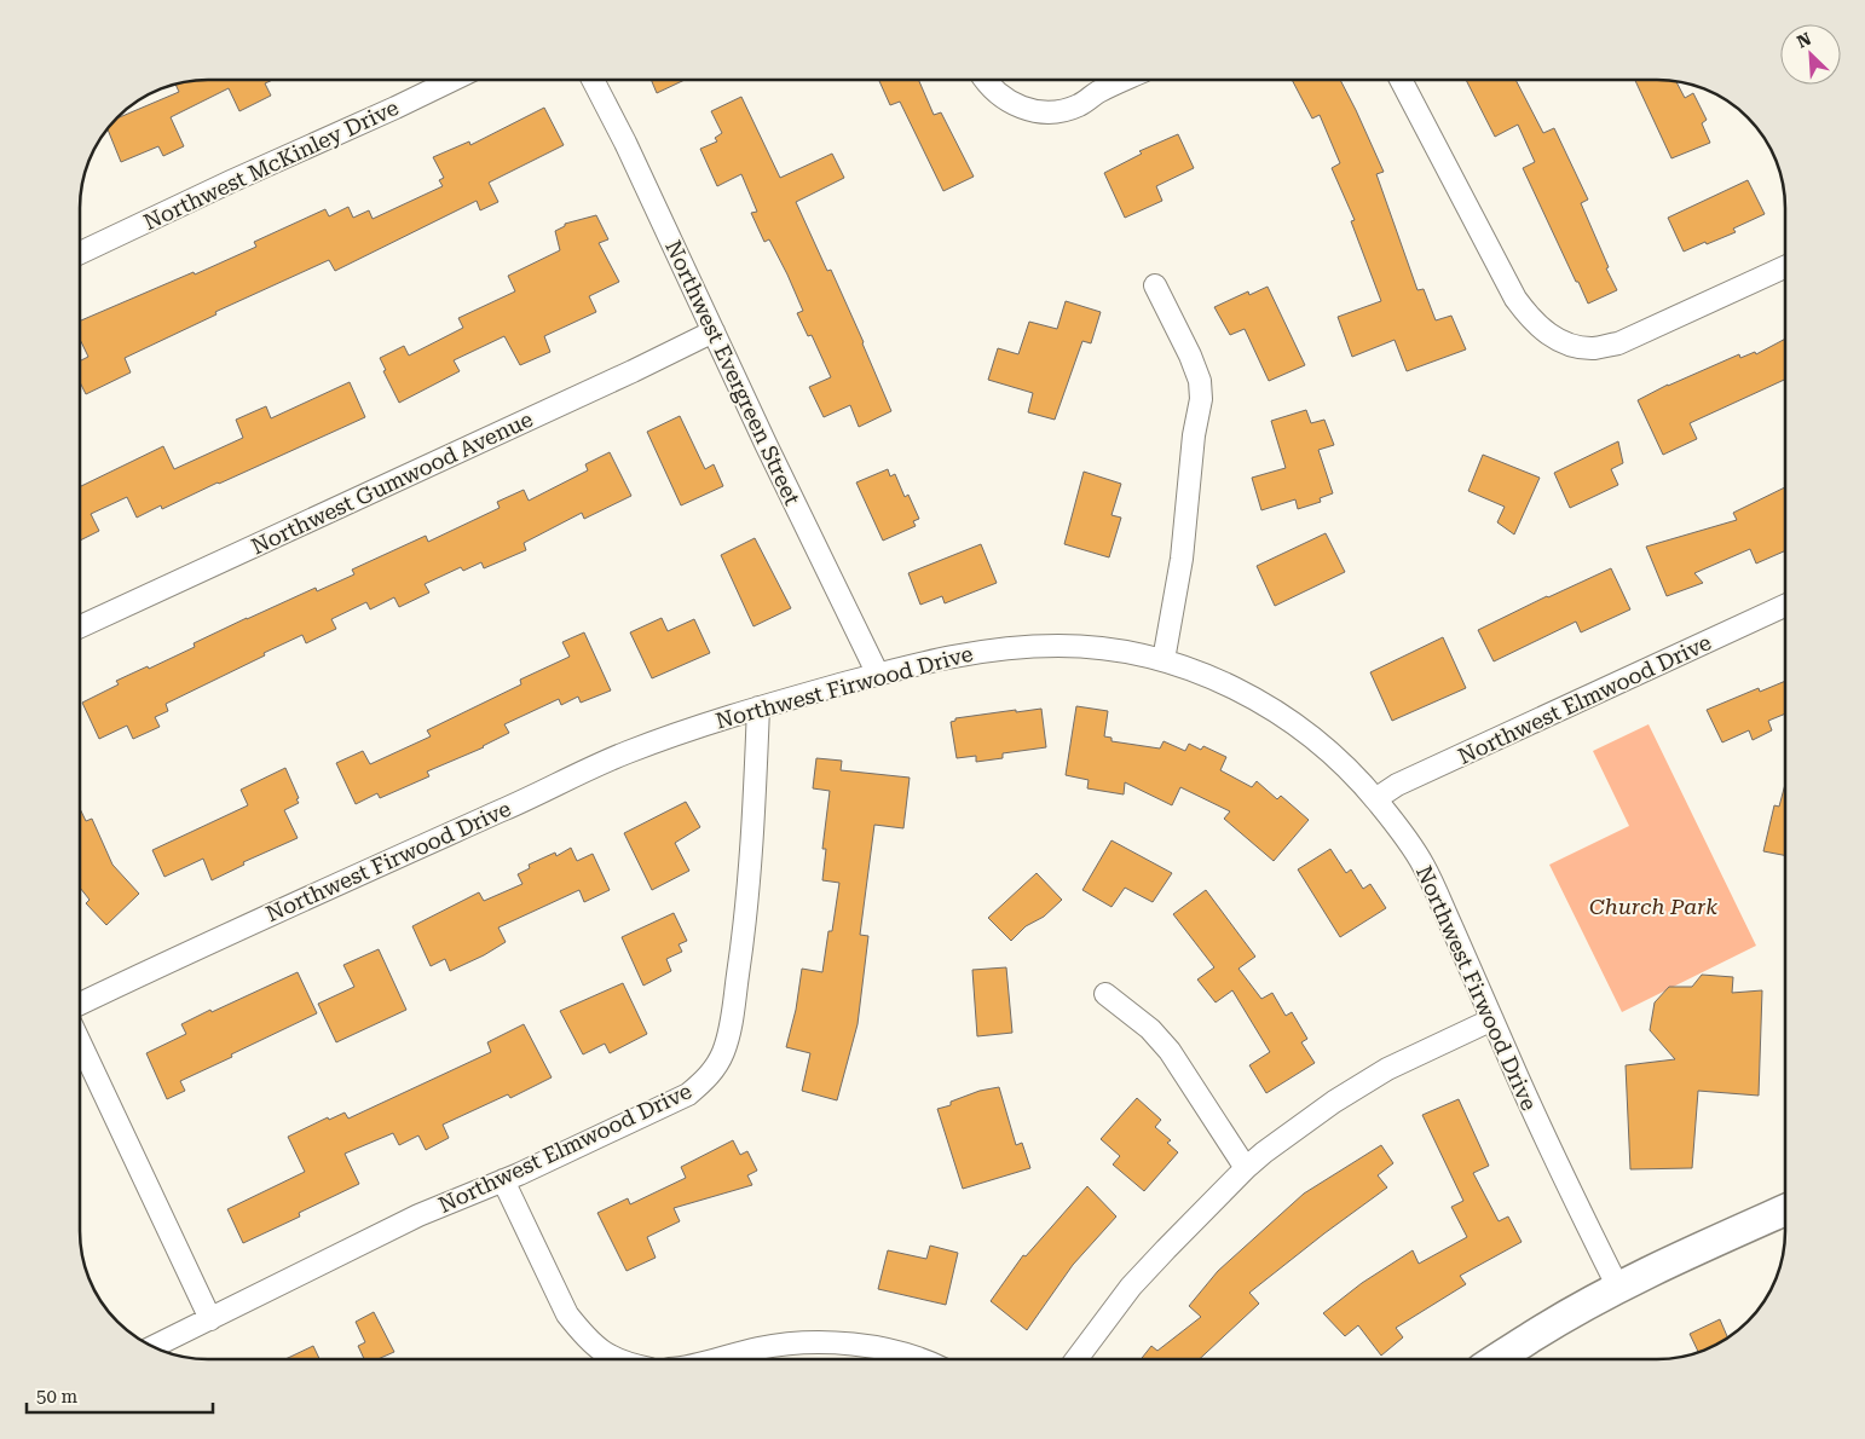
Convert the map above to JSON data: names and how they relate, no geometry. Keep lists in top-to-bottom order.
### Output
{
  "streets": {
    "street": [
      "Northwest McKinley Drive",
      "Northwest Evergreen Street",
      "Northwest Gumwood Avenue",
      "Northwest Firwood Drive",
      "Northwest Elmwood Drive"
    ]
  },
  "crossings": [
    ["Northwest Evergreen Street", "Northwest Gumwood Avenue"],
    ["Northwest Evergreen Street", "Northwest Firwood Drive"],
    ["Northwest Firwood Drive", "Northwest Elmwood Drive"]
  ],
  "parks": ["Church Park"],
  "scale_bar": "50 m",
  "north": "top left"
}
